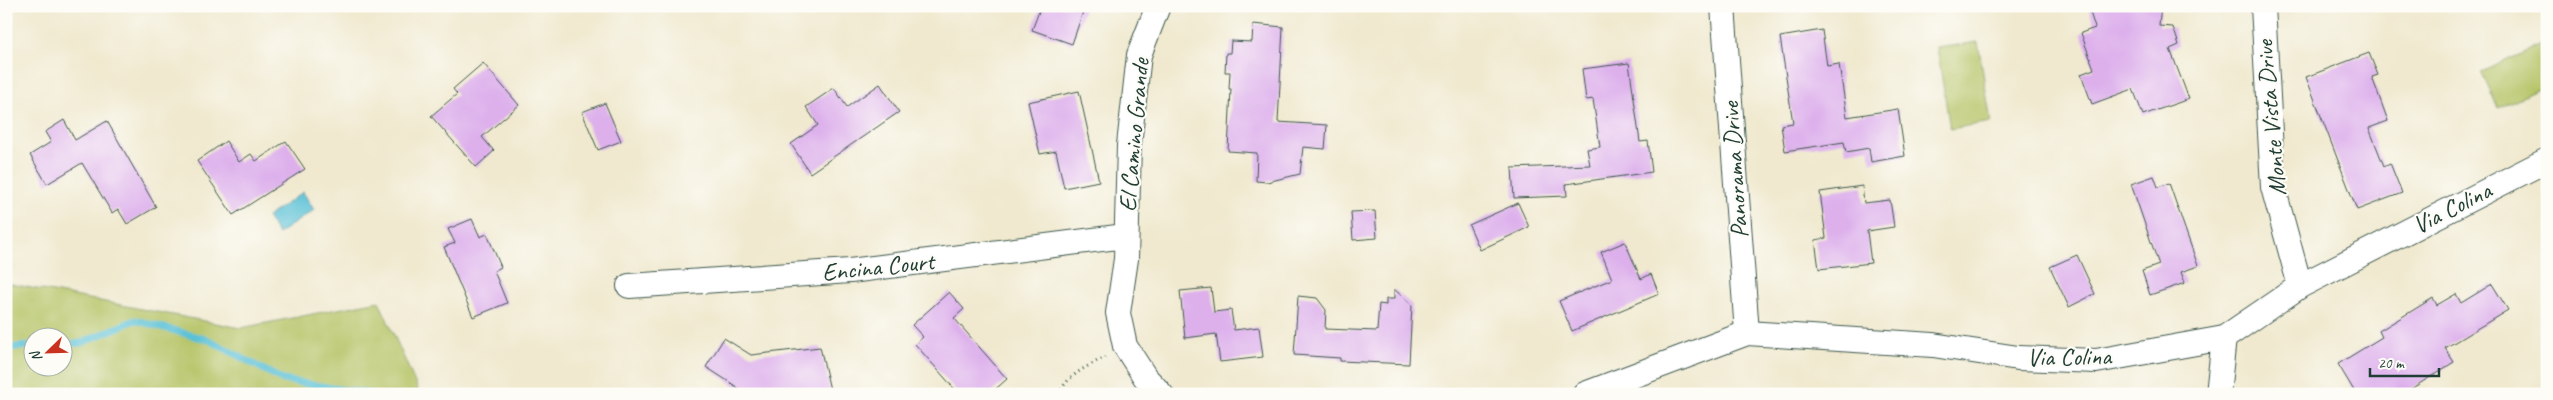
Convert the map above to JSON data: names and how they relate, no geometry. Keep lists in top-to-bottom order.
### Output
{
  "streets": {
    "street": [
      "Monte Vista Drive",
      "El Camino Grande",
      "Panorama Drive",
      "Via Colina",
      "Encina Court"
    ]
  },
  "crossings": [
    ["Monte Vista Drive", "Via Colina"],
    ["El Camino Grande", "Encina Court"],
    ["Panorama Drive", "Via Colina"]
  ],
  "scale_bar": "20 m",
  "north": "bottom left"
}
